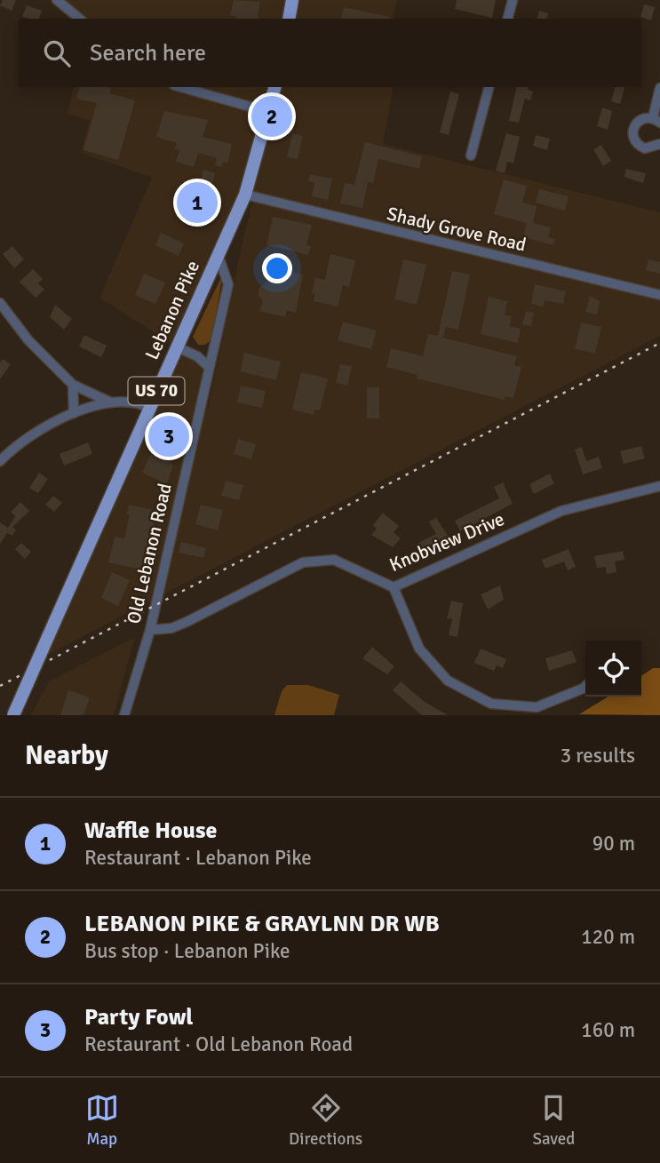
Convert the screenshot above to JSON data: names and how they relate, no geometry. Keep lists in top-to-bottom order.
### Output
{
  "streets": {
    "main road": ["Lebanon Pike", "US 70"],
    "street": ["Shady Grove Road", "Knobview Drive", "Old Lebanon Road"]
  },
  "crossings": [
    ["Shady Grove Road", "Lebanon Pike"],
    ["Lebanon Pike", "Old Lebanon Road"],
    ["Knobview Drive", "Old Lebanon Road"]
  ],
  "page": {
    "search": "Search here",
    "pins": ["2", "1", "3"],
    "heading": ["Nearby", "3 results"],
    "list": [
      {
        "mark": "1",
        "name": "Waffle House",
        "note": "Restaurant · Lebanon Pike",
        "value": "90 m"
      },
      {
        "mark": "2",
        "name": "LEBANON PIKE & GRAYLNN DR WB",
        "note": "Bus stop · Lebanon Pike",
        "value": "120 m"
      },
      {
        "mark": "3",
        "name": "Party Fowl",
        "note": "Restaurant · Old Lebanon Road",
        "value": "160 m"
      }
    ],
    "nav": ["Map", "Directions", "Saved"]
  }
}
